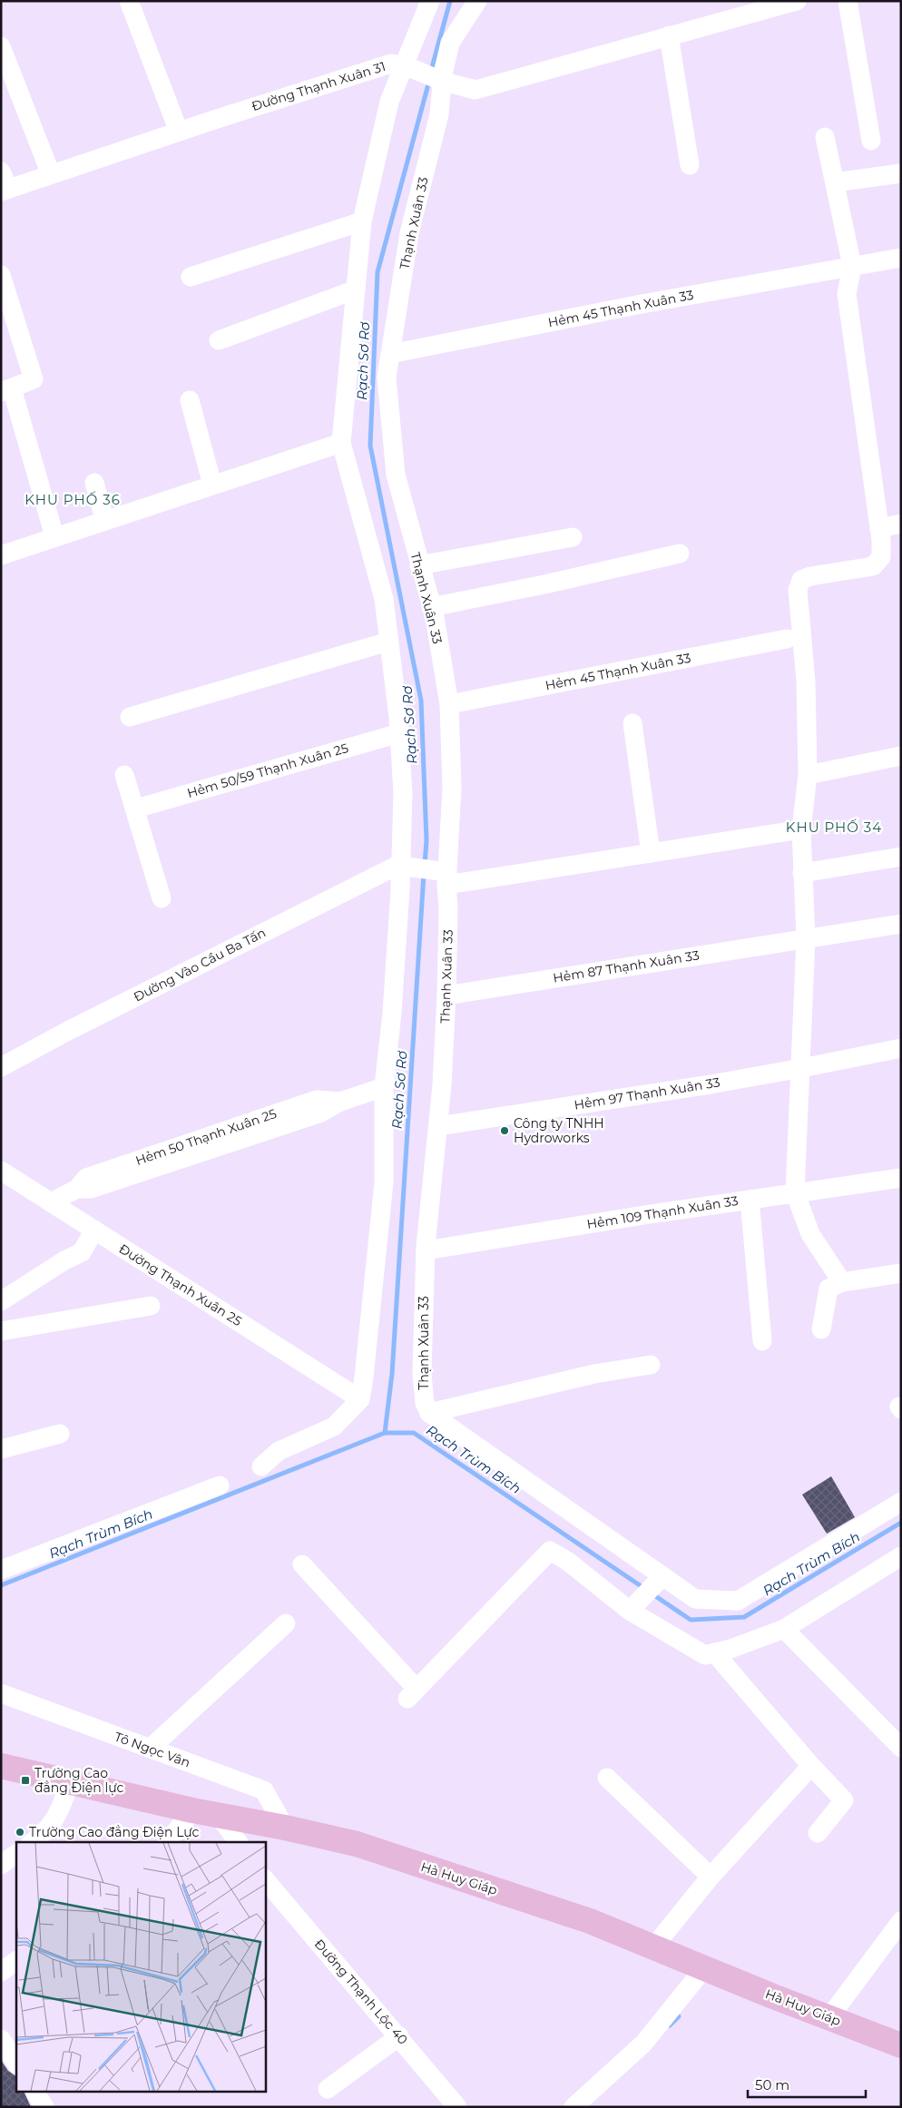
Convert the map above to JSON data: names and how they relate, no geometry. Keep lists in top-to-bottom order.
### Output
{
  "streets": {
    "main road": ["Hà Huy Giáp"],
    "street": [
      "Đường Thạnh Xuân 31",
      "Thạnh Xuân 33",
      "Hẻm 45 Thạnh Xuân 33",
      "Hẻm 50/59 Thạnh Xuân 25",
      "Đường Vào Cầu Ba Tấn",
      "Hẻm 87 Thạnh Xuân 33",
      "Hẻm 97 Thạnh Xuân 33",
      "Hẻm 50 Thạnh Xuân 25",
      "Hẻm 109 Thạnh Xuân 33",
      "Đường Thạnh Xuân 25",
      "Tô Ngọc Vân",
      "Đường Thạnh Lộc 40"
    ]
  },
  "crossings": [
    ["Đường Thạnh Xuân 31", "Thạnh Xuân 33"],
    ["Thạnh Xuân 33", "Hẻm 45 Thạnh Xuân 33"],
    ["Thạnh Xuân 33", "Hẻm 87 Thạnh Xuân 33"],
    ["Thạnh Xuân 33", "Hẻm 97 Thạnh Xuân 33"],
    ["Thạnh Xuân 33", "Hẻm 109 Thạnh Xuân 33"],
    ["Hẻm 50 Thạnh Xuân 25", "Đường Thạnh Xuân 25"],
    ["Tô Ngọc Vân", "Hà Huy Giáp"]
  ],
  "districts": ["KHU PHỐ 36", "KHU PHỐ 34"],
  "water": ["Rạch Sơ Rơ", "Rạch Trùm Bích"],
  "places": {
    "other": ["Công ty TNHH Hydroworks", "Trường Cao đẳng Điện Lực"],
    "transit": ["Trường Cao đẳng Điện lực"]
  },
  "scale_bar": "50 m"
}
